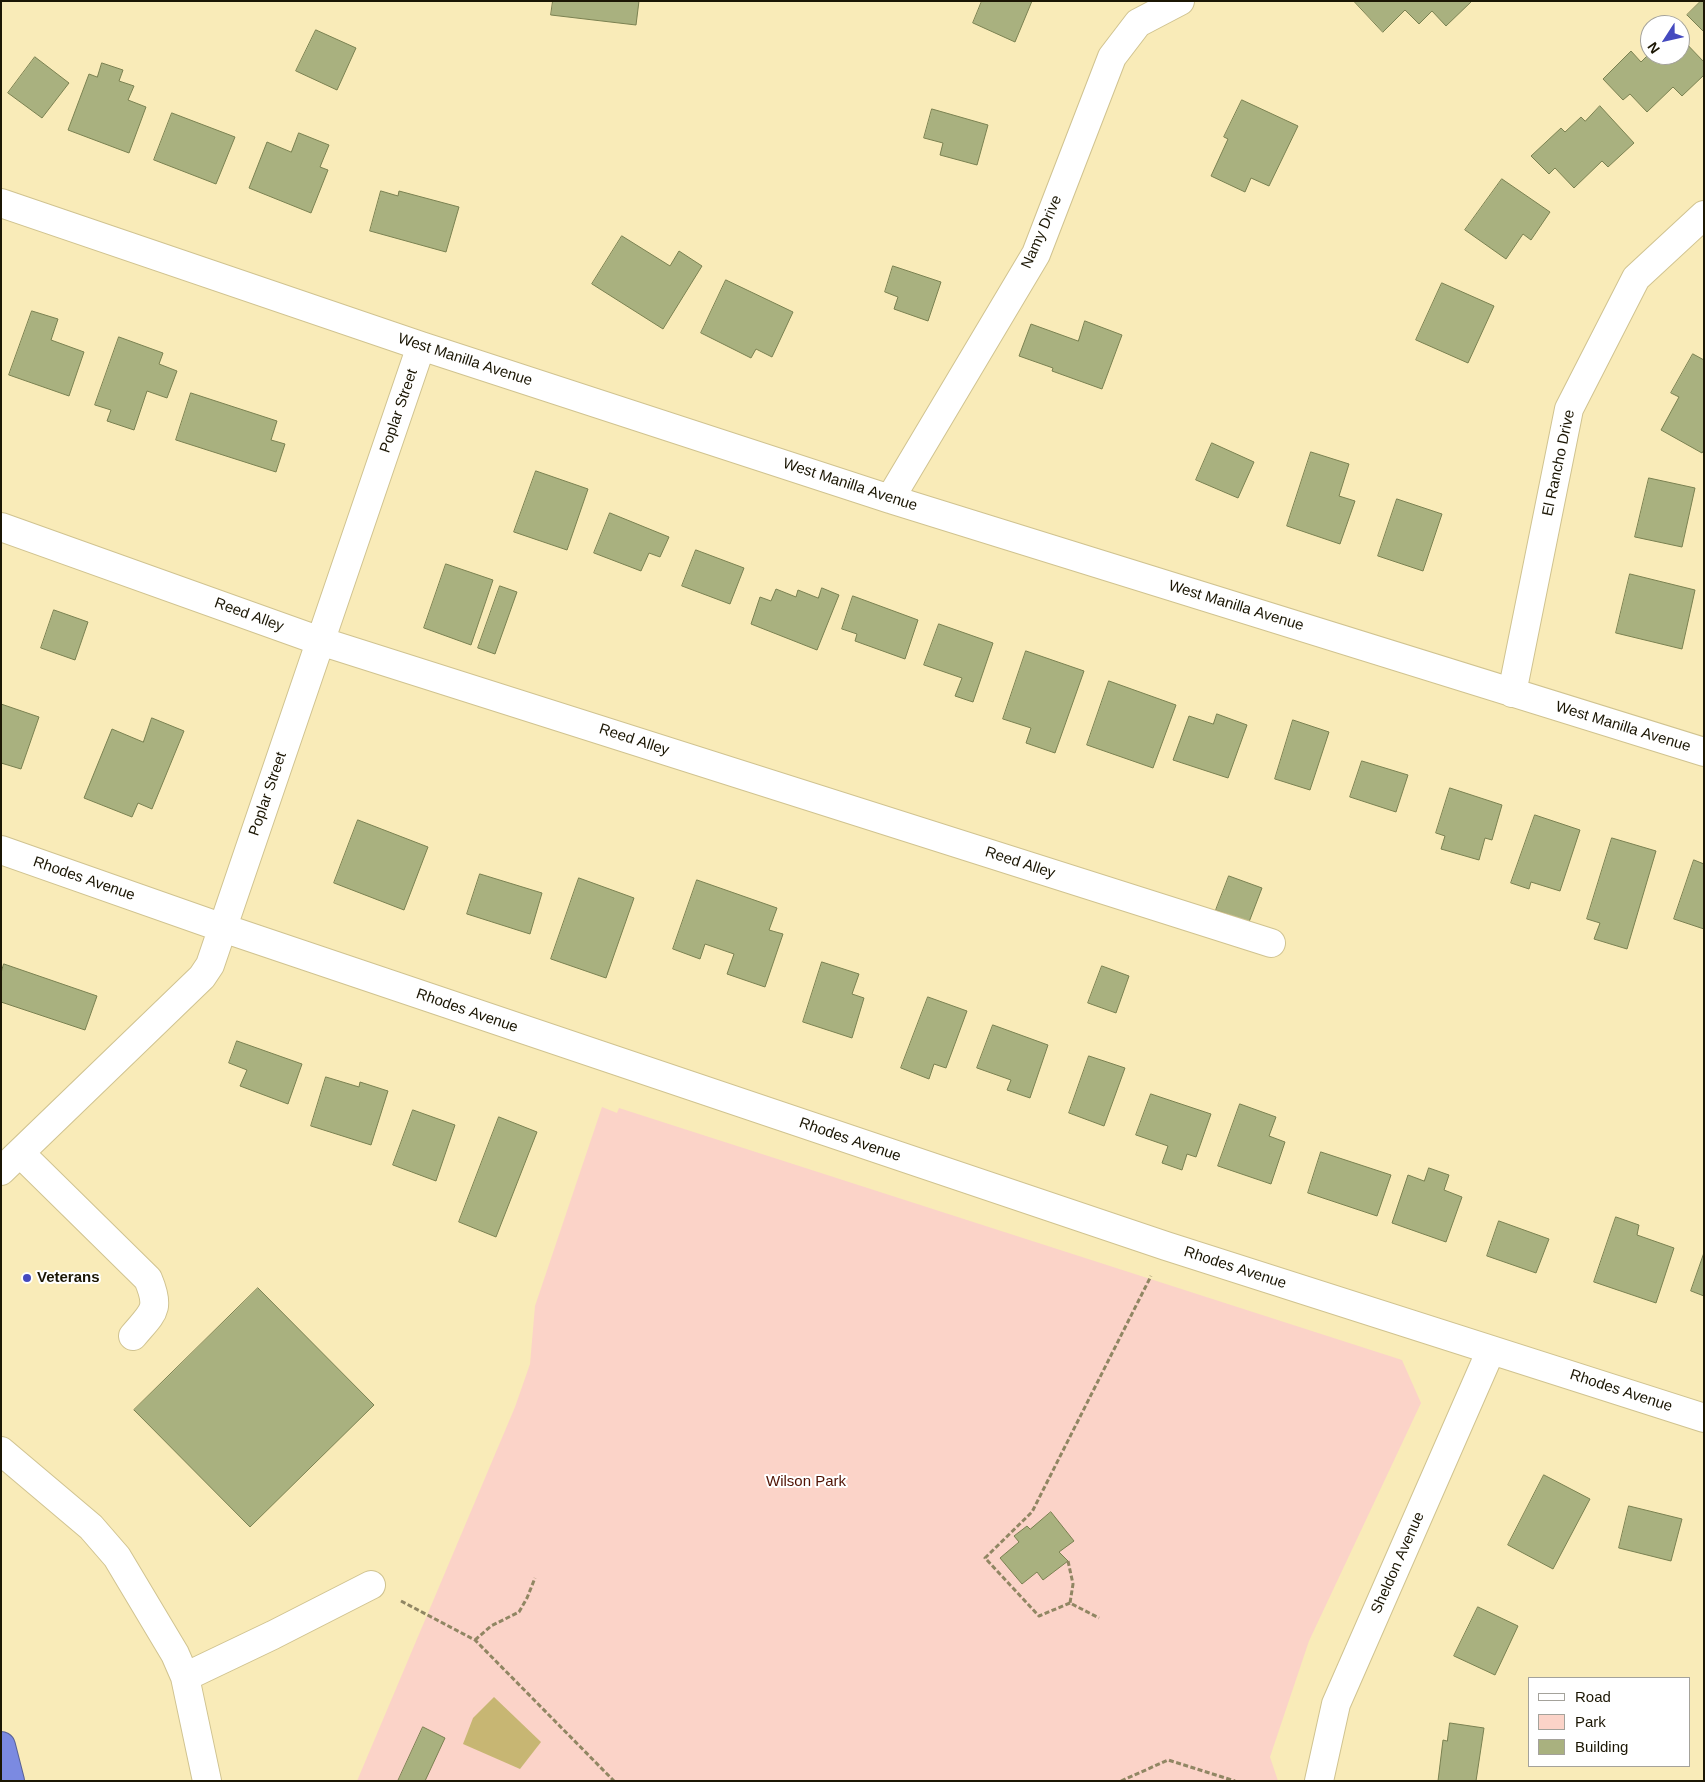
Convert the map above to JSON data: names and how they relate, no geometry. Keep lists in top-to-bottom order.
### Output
{
  "streets": {
    "street": [
      "Namy Drive",
      "West Manilla Avenue",
      "Poplar Street",
      "El Rancho Drive",
      "Reed Alley",
      "Rhodes Avenue",
      "Sheldon Avenue"
    ]
  },
  "crossings": [
    ["Namy Drive", "West Manilla Avenue"],
    ["West Manilla Avenue", "Poplar Street"],
    ["West Manilla Avenue", "El Rancho Drive"],
    ["Poplar Street", "Reed Alley"],
    ["Poplar Street", "Rhodes Avenue"],
    ["Rhodes Avenue", "Sheldon Avenue"]
  ],
  "parks": ["Wilson Park"],
  "places": ["Veterans"],
  "legend": ["Road", "Park", "Building"],
  "north": "bottom left"
}
